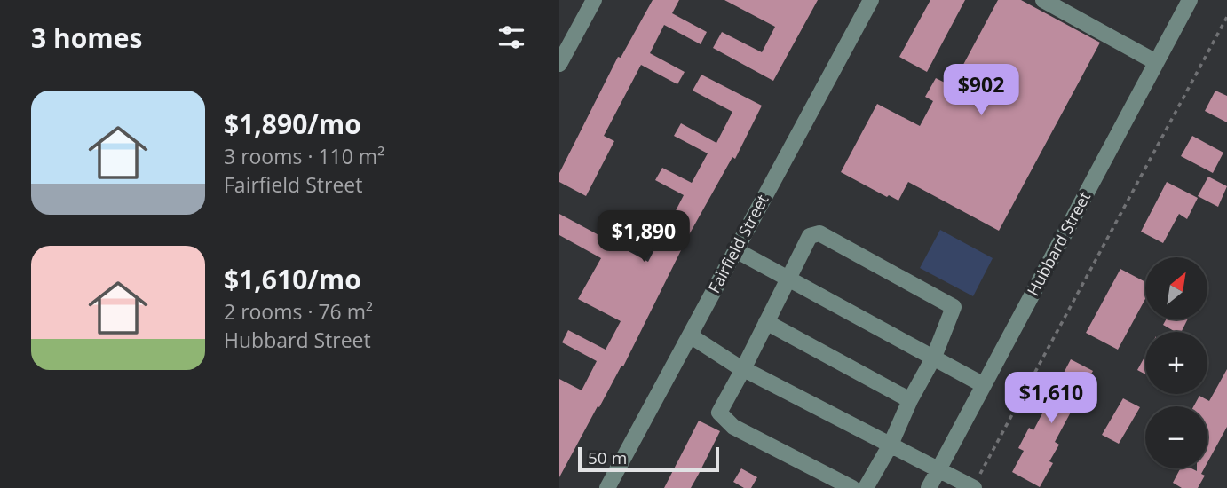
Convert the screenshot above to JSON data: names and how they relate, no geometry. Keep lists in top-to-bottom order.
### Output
{
  "streets": {
    "street": ["Fairfield Street", "Hubbard Street"]
  },
  "scale_bar": "50 m",
  "north": "top right",
  "page": {
    "heading": "3 homes",
    "price": ["$902", "$1,890", "$1,610"],
    "list": [
      {
        "name": "$1,890/mo",
        "note": "3 rooms · 110 m² · Fairfield Street"
      },
      {
        "name": "$1,610/mo",
        "note": "2 rooms · 76 m² · Hubbard Street"
      }
    ],
    "map_buttons": ["+", "−"],
    "scale": "50 m"
  }
}
